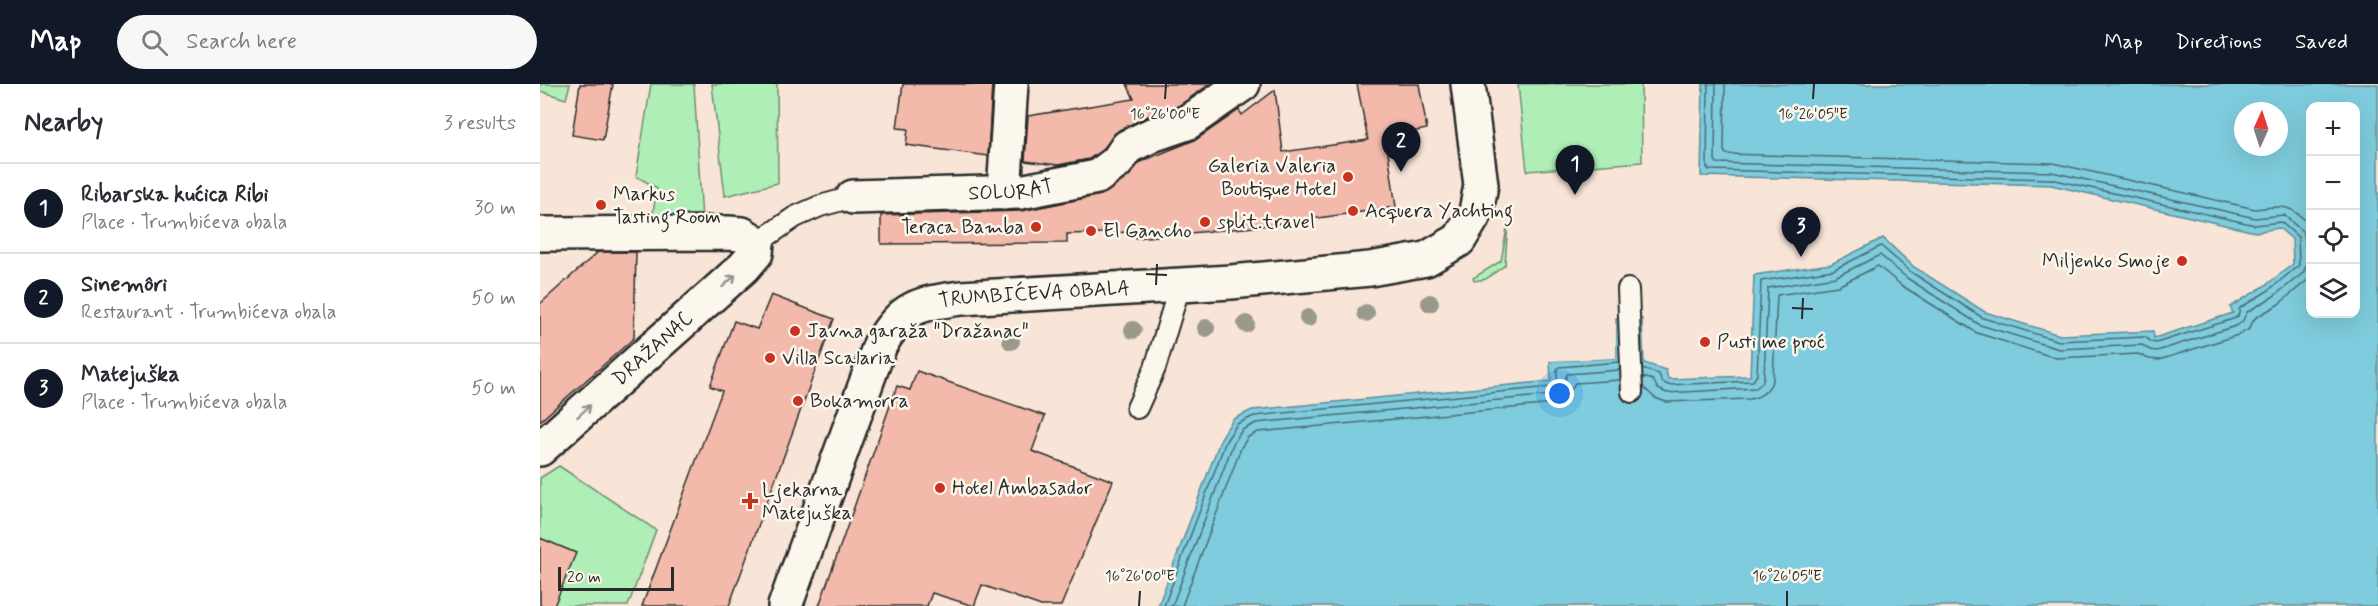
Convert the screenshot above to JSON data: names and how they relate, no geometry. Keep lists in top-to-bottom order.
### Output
{
  "streets": {
    "street": ["SOLURAT", "TRUMBIĆEVA OBALA", "DRAŽANAC"]
  },
  "crossings": [
    ["SOLURAT", "DRAŽANAC"]
  ],
  "one_way": ["DRAŽANAC"],
  "places": {
    "other": [
      "Galeria Valeria Boutique Hotel",
      "Markus Tasting Room",
      "Acquera Yachting",
      "split.travel",
      "Teraca Bamba",
      "El Gancho",
      "Miljenko Smoje",
      "Javna garaža \"Dražanac\"",
      "Pusti me proć",
      "Villa Scalaria",
      "Bokamorra",
      "Hotel Ambasador"
    ],
    "health": ["Ljekarna Matejuška"]
  },
  "scale_bar": "20 m",
  "north": "top",
  "page": {
    "header": "Map",
    "search": "Search here",
    "nav": ["Map", "Directions", "Saved"],
    "heading": ["Nearby", "3 results"],
    "map_buttons": ["+", "−"],
    "pins": ["2", "1", "3"],
    "list": [
      {
        "mark": "1",
        "name": "Ribarska kućica Ribi",
        "note": "Place · Trumbićeva obala",
        "value": "30 m"
      },
      {
        "mark": "2",
        "name": "Sinemôri",
        "note": "Restaurant · Trumbićeva obala",
        "value": "50 m"
      },
      {
        "mark": "3",
        "name": "Matejuška",
        "note": "Place · Trumbićeva obala",
        "value": "50 m"
      }
    ],
    "scale": "20 m"
  },
  "coordinates": ["16°26'00\"E", "16°26'05\"E"]
}
